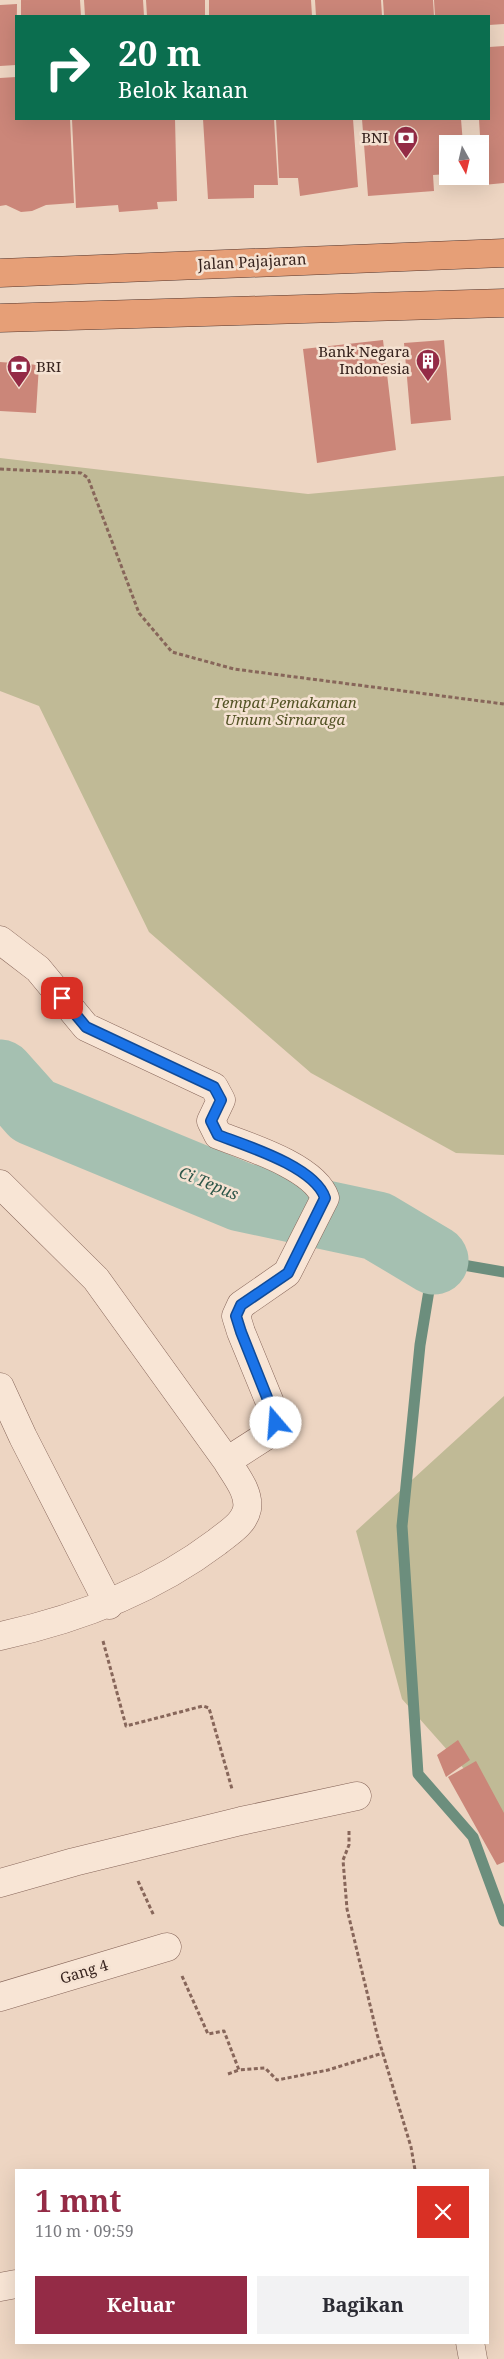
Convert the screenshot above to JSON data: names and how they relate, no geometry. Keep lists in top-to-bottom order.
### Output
{
  "streets": {
    "highway": ["Jalan Pajajaran"],
    "street": ["Gang 4"]
  },
  "water": ["Ci Tepus"],
  "parks": ["Tempat Pemakaman Umum Sirnaraga"],
  "places": {
    "bank": ["BNI", "BRI"],
    "building": ["Bank Negara Indonesia"]
  },
  "north": "bottom",
  "page": {
    "turn": ["20 m", "Belok kanan"],
    "heading": ["1 mnt", "110 m · 09:59"],
    "buttons": ["Keluar", "Bagikan"]
  }
}
